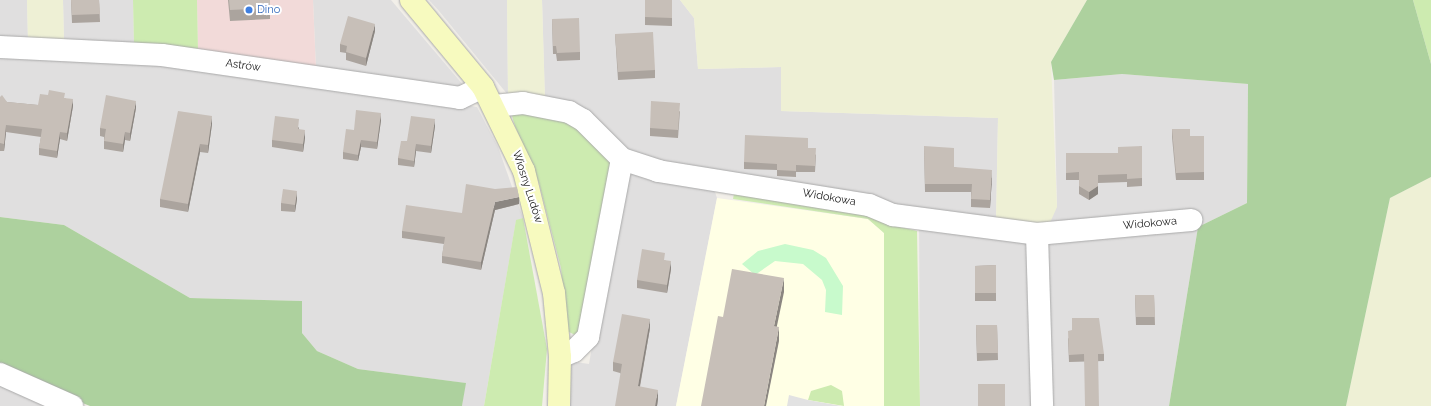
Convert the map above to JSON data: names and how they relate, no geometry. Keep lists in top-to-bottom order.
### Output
{
  "streets": {
    "street": ["Astrów", "Wiosny Ludów", "Widokowa"]
  },
  "crossings": [
    ["Astrów", "Wiosny Ludów"],
    ["Wiosny Ludów", "Widokowa"]
  ],
  "places": ["Dino"]
}
